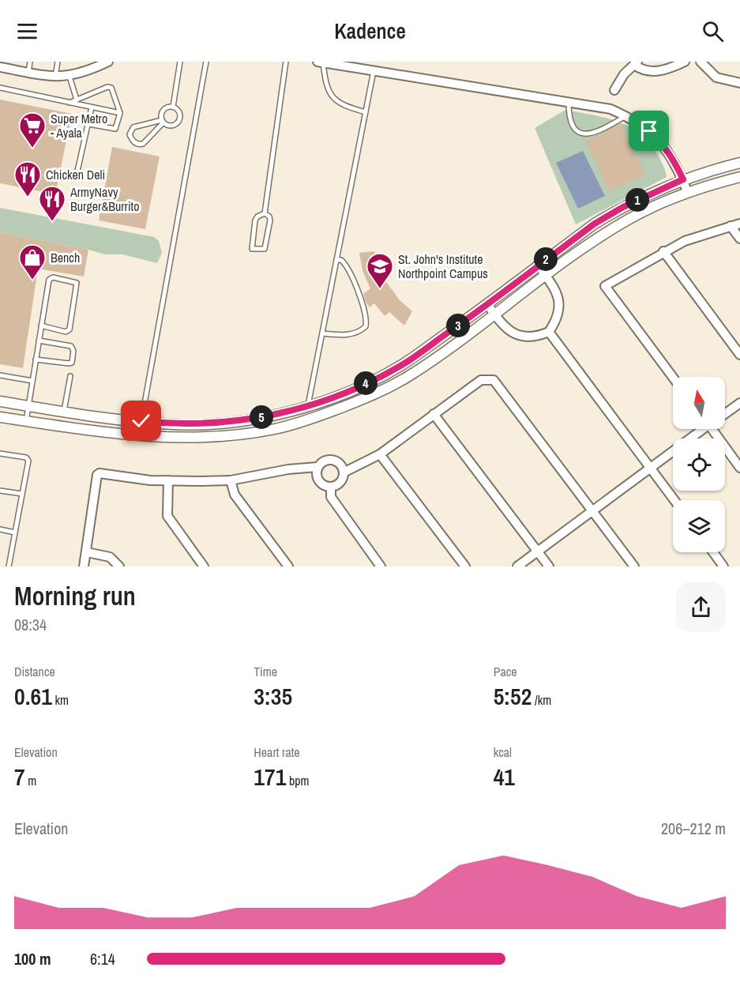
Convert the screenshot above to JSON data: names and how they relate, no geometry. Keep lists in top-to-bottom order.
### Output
{
  "places": {
    "supermarket": ["Super Metro - Ayala"],
    "restaurant": ["Chicken Deli", "ArmyNavy Burger&Burrito"],
    "shop": ["Bench"],
    "school or university": ["St. John's Institute Northpoint Campus"]
  },
  "north": "top",
  "page": {
    "header": "Kadence",
    "pins": [
      "1",
      "2",
      "3",
      "4",
      "5"
    ],
    "heading": ["Morning run", "08:34"],
    "stats": [
      ["Distance", "0.61 km"],
      ["Time", "3:35"],
      ["Pace", "5:52 /km"],
      ["Elevation", "7 m"],
      ["Heart rate", "171 bpm"],
      ["kcal", "41"]
    ],
    "chart": ["Elevation", "206–212 m"],
    "list": [
      {
        "name": "100 m",
        "note": "6:14"
      }
    ]
  }
}
